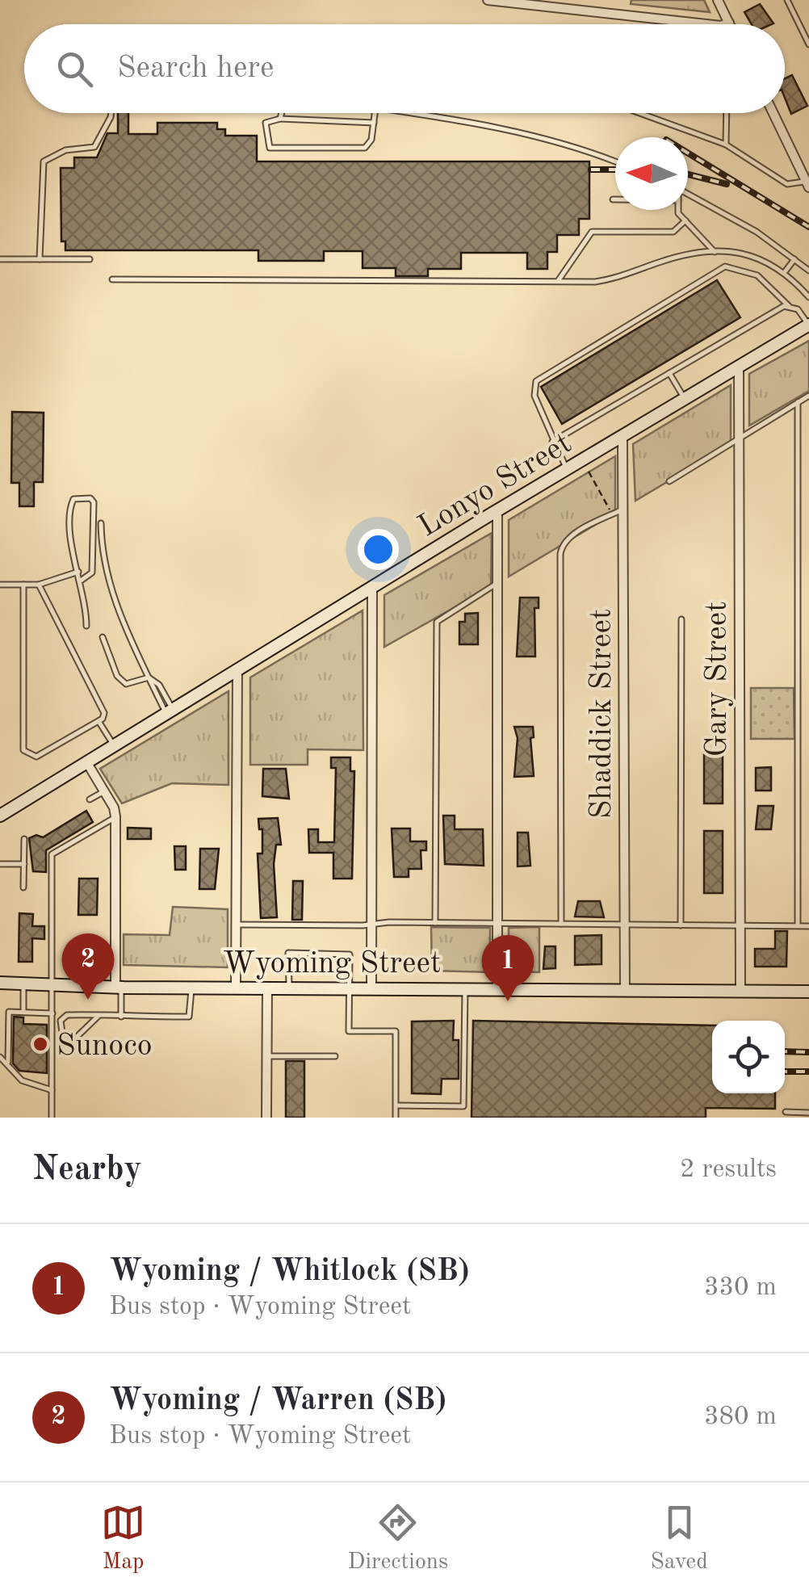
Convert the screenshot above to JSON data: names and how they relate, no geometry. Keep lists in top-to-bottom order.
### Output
{
  "streets": {
    "street": [
      "Lonyo Street",
      "Gary Street",
      "Shaddick Street",
      "Wyoming Street"
    ]
  },
  "crossings": [
    ["Lonyo Street", "Gary Street"],
    ["Lonyo Street", "Shaddick Street"],
    ["Gary Street", "Wyoming Street"],
    ["Shaddick Street", "Wyoming Street"]
  ],
  "places": ["Sunoco"],
  "north": "left",
  "page": {
    "search": "Search here",
    "pins": ["2", "1"],
    "heading": ["Nearby", "2 results"],
    "list": [
      {
        "mark": "1",
        "name": "Wyoming / Whitlock (SB)",
        "note": "Bus stop · Wyoming Street",
        "value": "330 m"
      },
      {
        "mark": "2",
        "name": "Wyoming / Warren (SB)",
        "note": "Bus stop · Wyoming Street",
        "value": "380 m"
      }
    ],
    "nav": ["Map", "Directions", "Saved"]
  }
}
